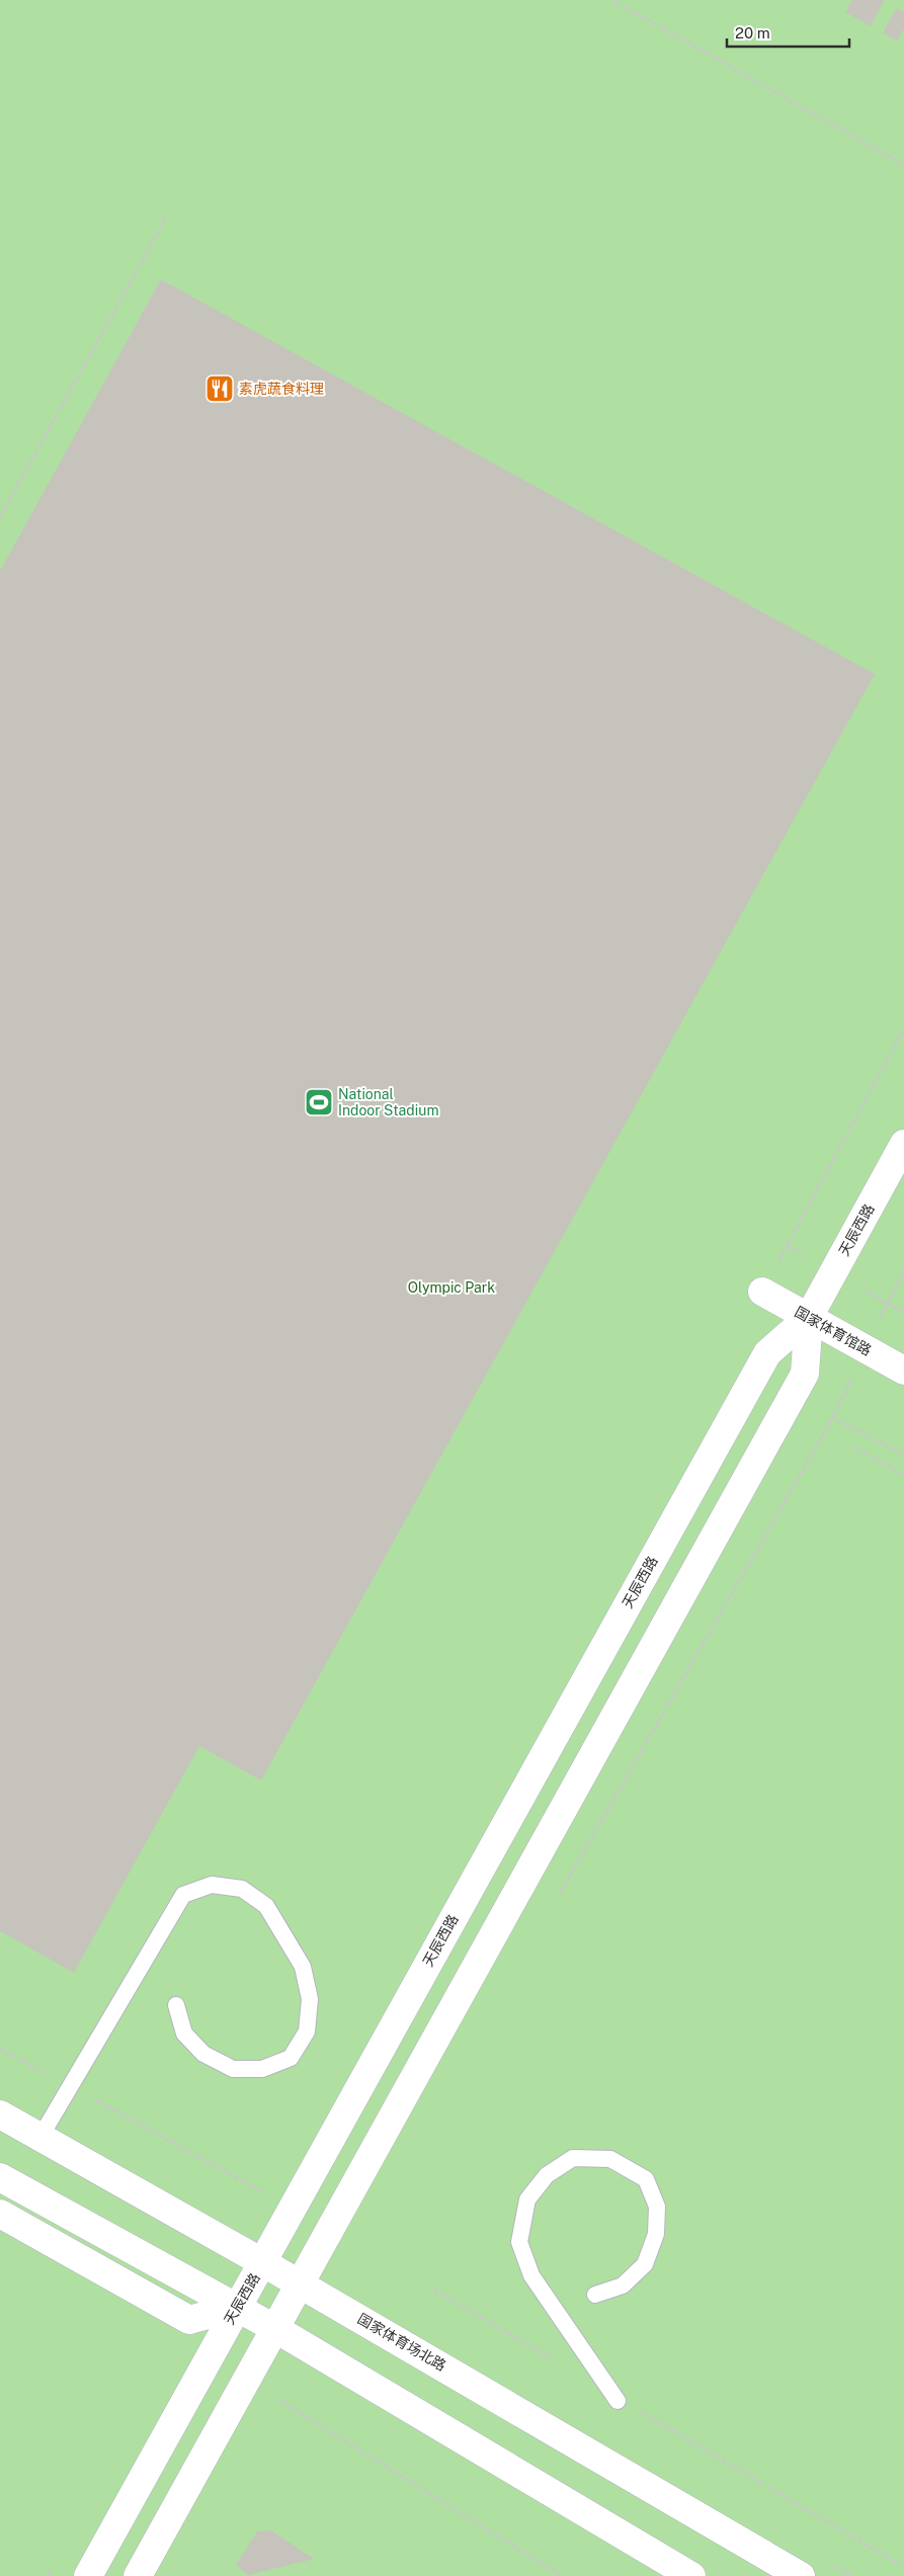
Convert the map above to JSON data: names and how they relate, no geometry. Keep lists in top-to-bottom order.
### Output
{
  "streets": {
    "street": ["天辰西路", "国家体育馆路", "国家体育场北路"]
  },
  "crossings": [
    ["天辰西路", "国家体育馆路"],
    ["天辰西路", "国家体育场北路"]
  ],
  "parks": ["Olympic Park"],
  "places": {
    "restaurant": ["素虎蔬食料理"],
    "sports": ["National Indoor Stadium"]
  },
  "scale_bar": "20 m"
}
